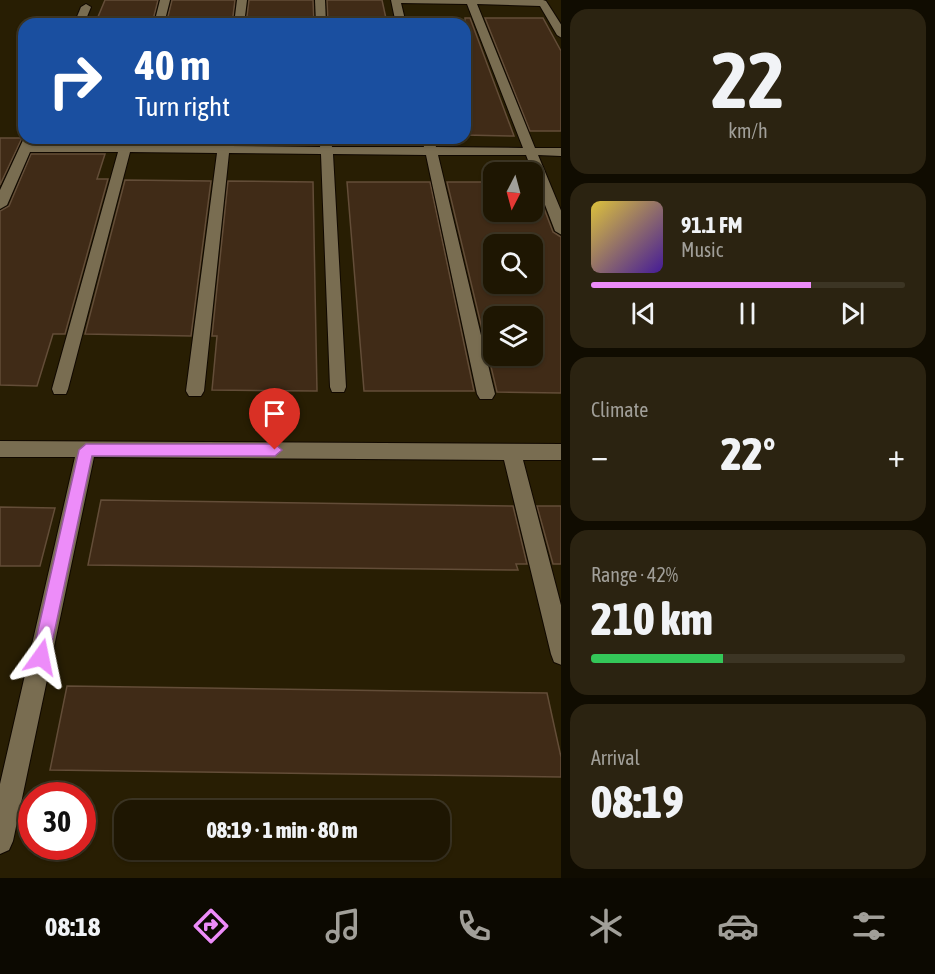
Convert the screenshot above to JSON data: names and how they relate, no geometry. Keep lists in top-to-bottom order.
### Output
{
  "north": "bottom",
  "page": {
    "tile": [
      ["22", "km/h"],
      "Climate",
      ["Range · 42%", "210 km"],
      ["Arrival", "08:19"]
    ],
    "turn": ["40 m", "Turn right"],
    "song": ["91.1 FM", "Music"],
    "heat": ["−", "22°", "+"],
    "limit": "30",
    "trip": "08:19 · 1 min · 80 m",
    "tabs": "08:18"
  }
}
